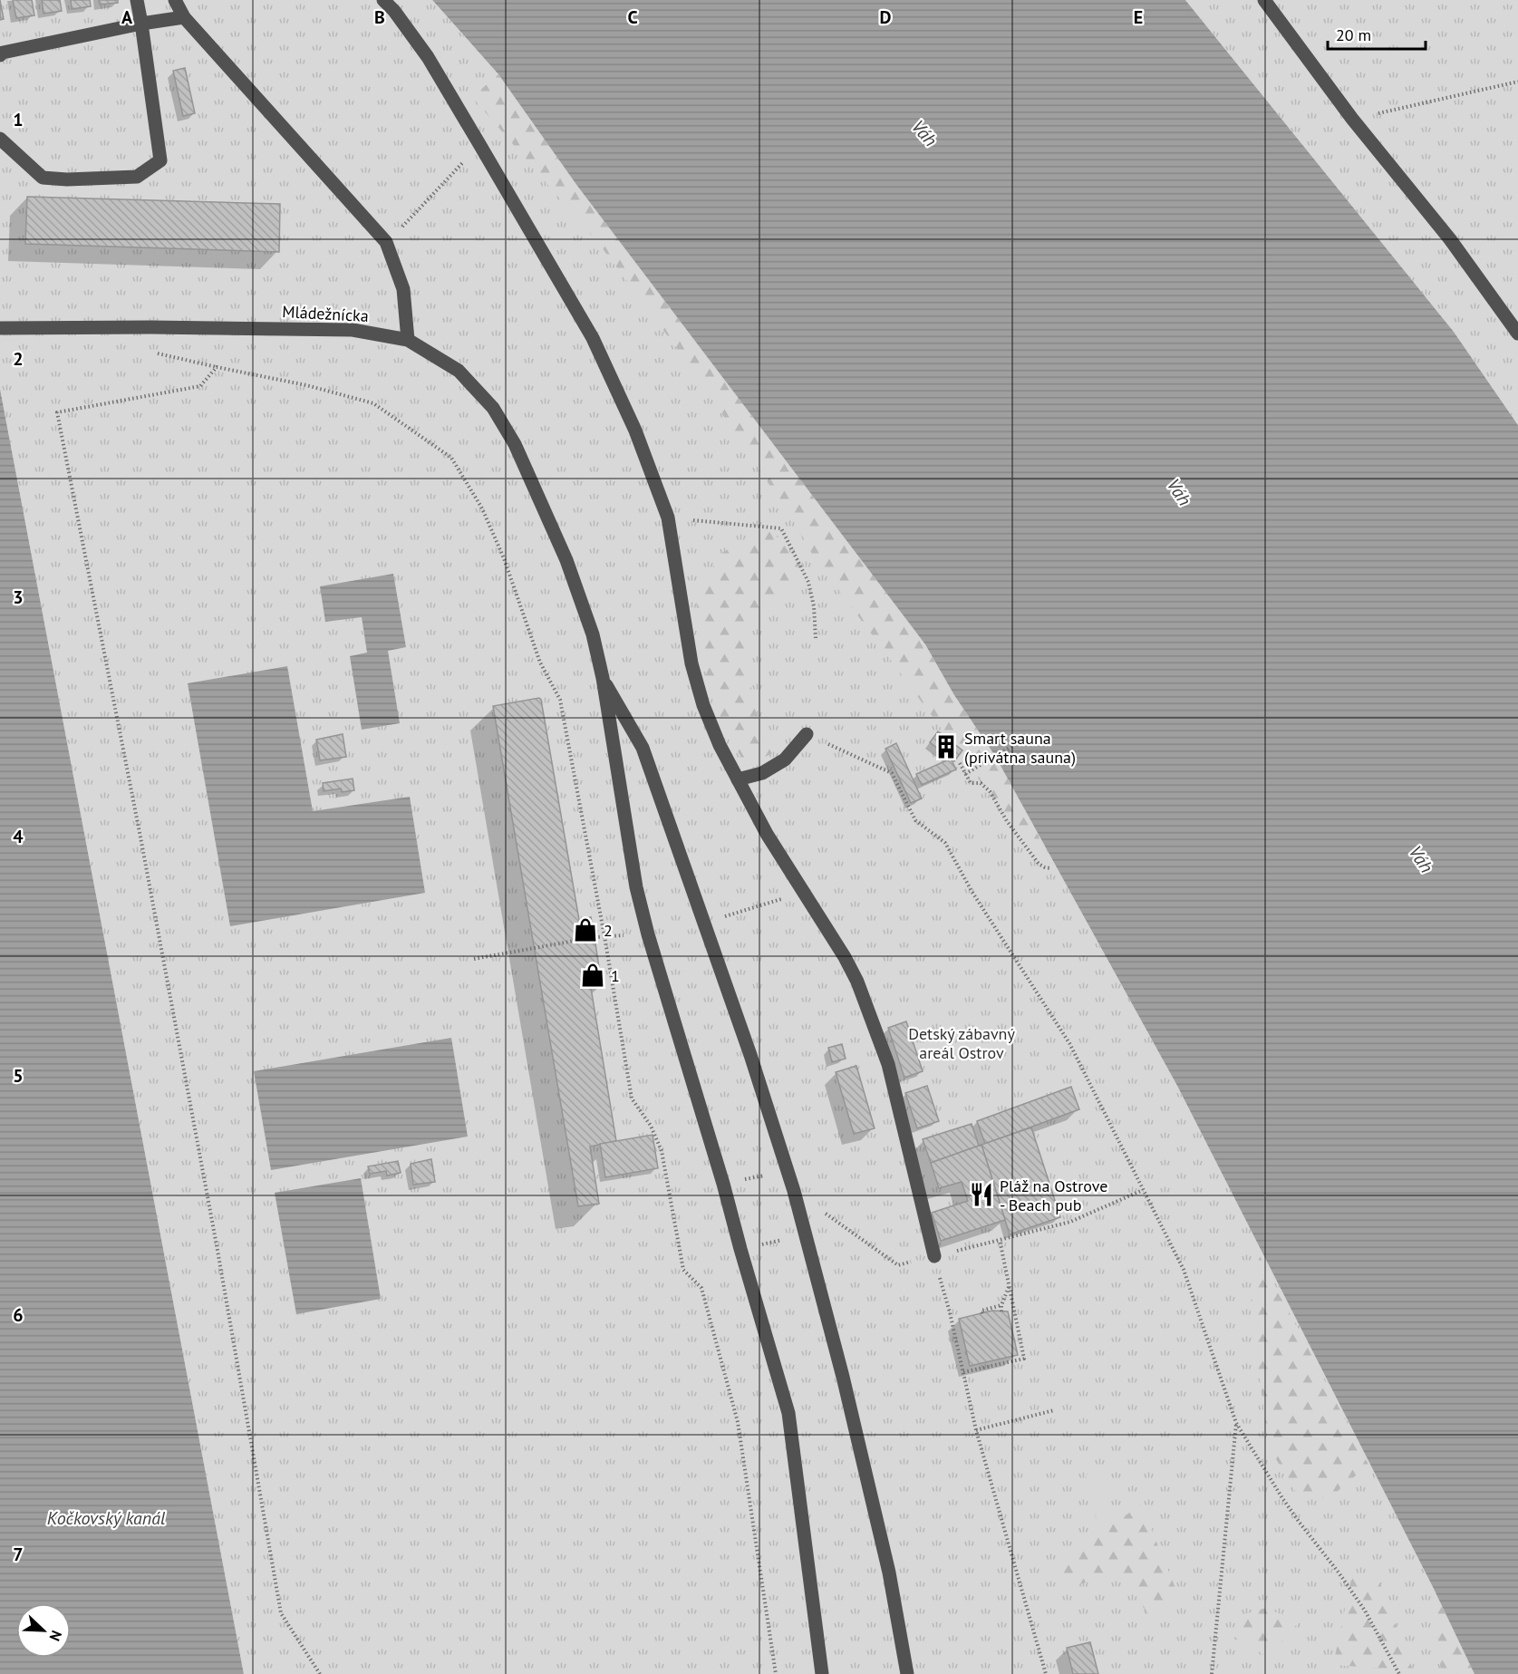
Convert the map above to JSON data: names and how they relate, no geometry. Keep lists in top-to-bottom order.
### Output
{
  "streets": {
    "street": ["Mládežnícka"]
  },
  "water": ["Váh", "Kočkovský kanál"],
  "parks": ["Detský zábavný areál Ostrov"],
  "places": {
    "building": ["Smart sauna (privátna sauna)"],
    "shop": ["2", "1"],
    "restaurant": ["Pláž na Ostrove - Beach pub"]
  },
  "scale_bar": "20 m",
  "north": "bottom right",
  "grid": {
    "columns": [
      "A",
      "B",
      "C",
      "D",
      "E"
    ],
    "rows": [
      "1",
      "2",
      "3",
      "4",
      "5",
      "6",
      "7"
    ]
  }
}
